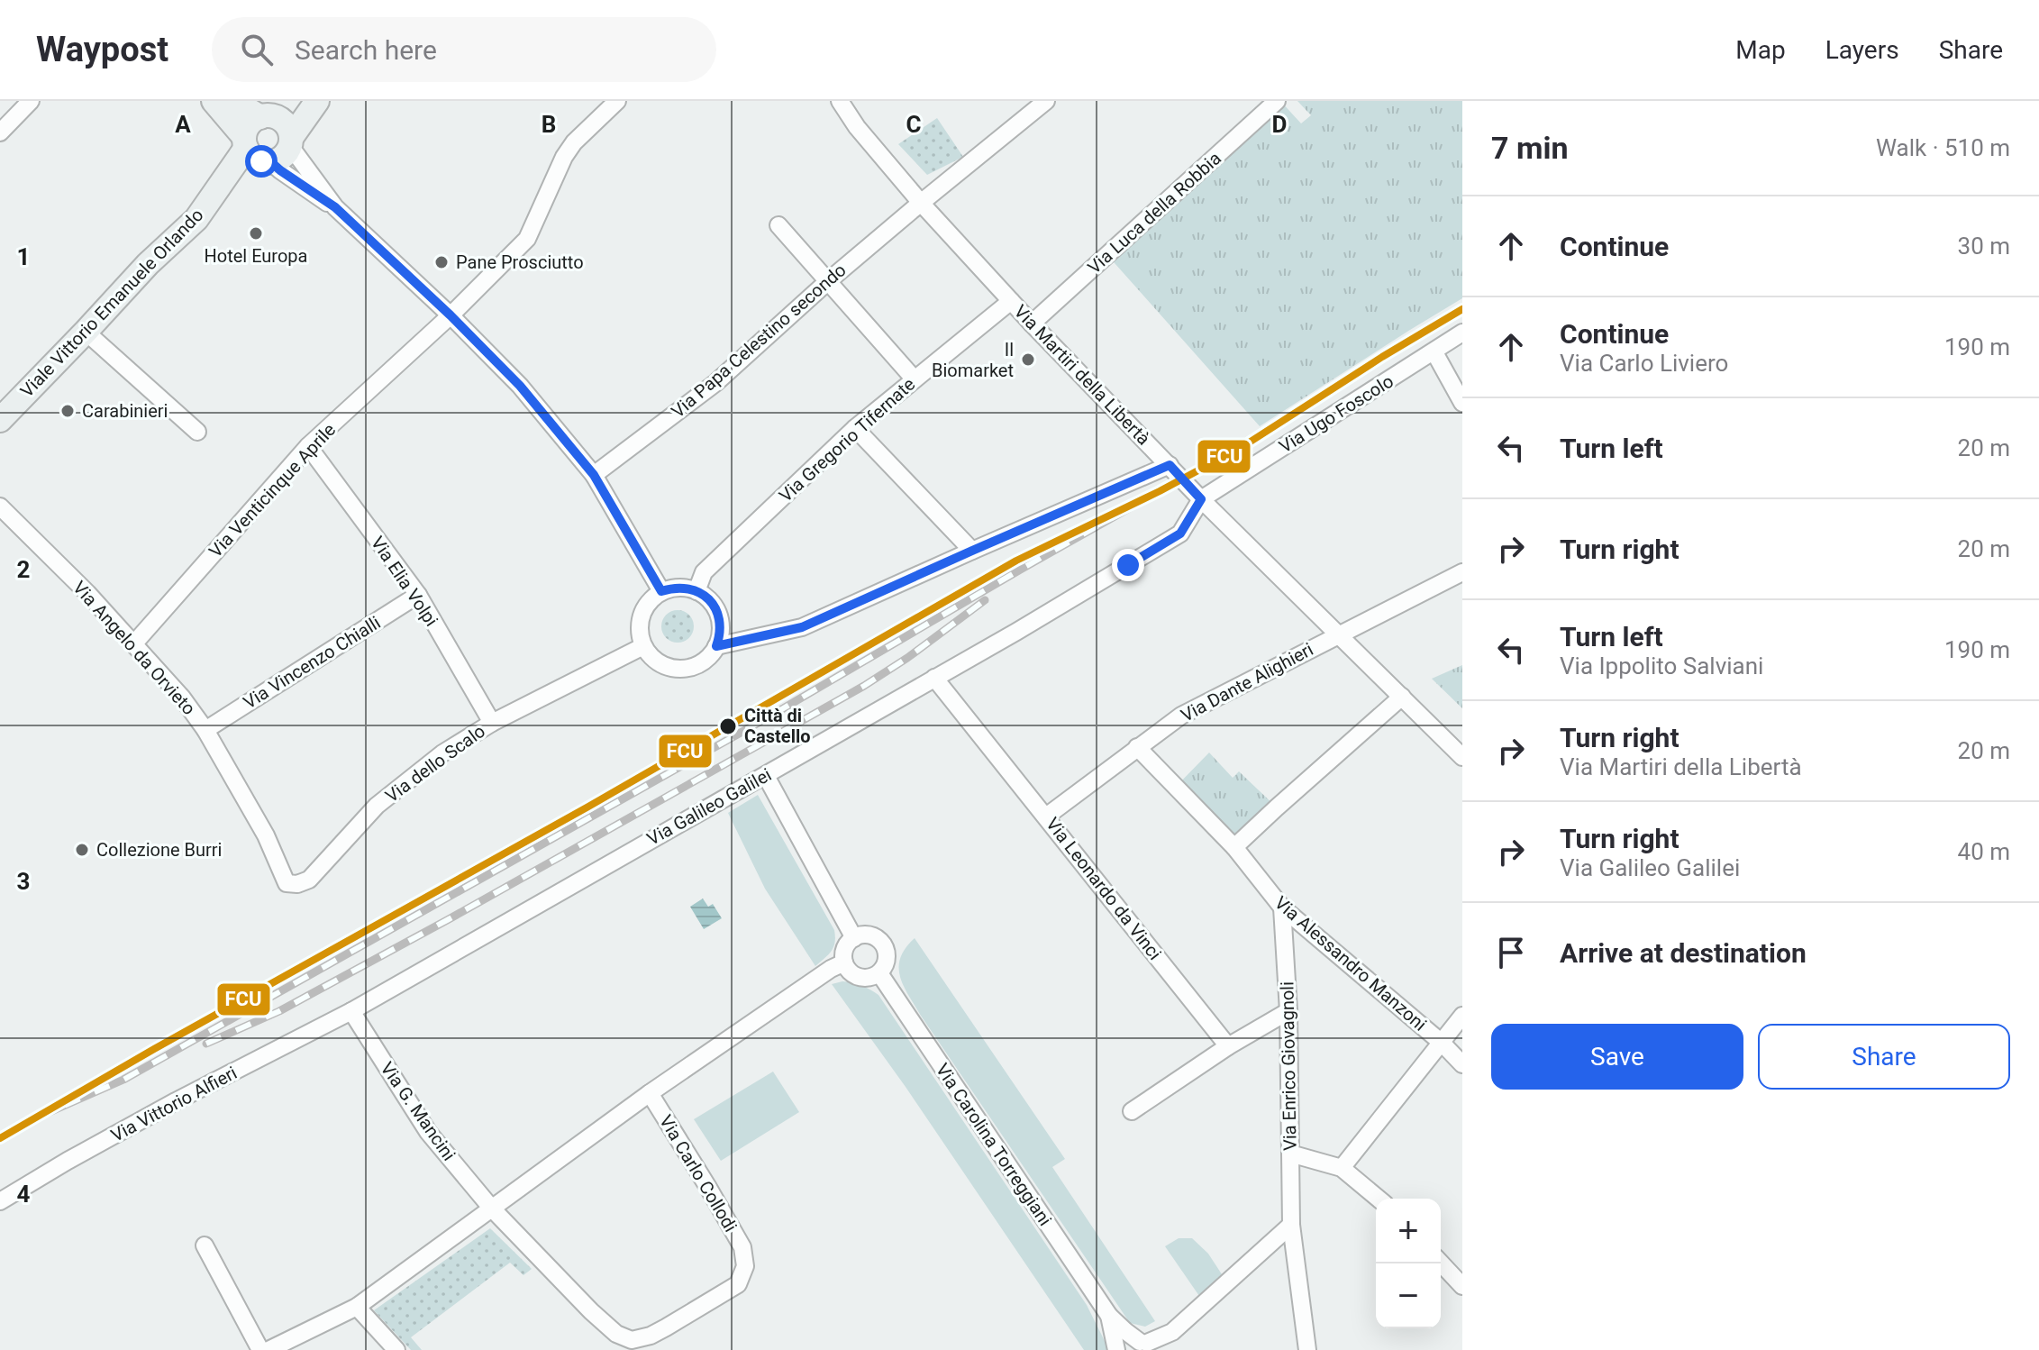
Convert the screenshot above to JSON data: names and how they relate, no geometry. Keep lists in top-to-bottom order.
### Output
{
  "streets": {
    "main road": ["Viale Vittorio Emanuele Orlando"],
    "street": [
      "Via Luca della Robbia",
      "Via Papa Celestino secondo",
      "Via Martiri della Libertà",
      "Via Ugo Foscolo",
      "Via Gregorio Tifernate",
      "Via Venticinque Aprile",
      "Via Elia Volpi",
      "Via Angelo da Orvieto",
      "Via Vincenzo Chialli",
      "Via Dante Alighieri",
      "Via dello Scalo",
      "Via Galileo Galilei",
      "Via Leonardo da Vinci",
      "Via Alessandro Manzoni",
      "Via Enrico Giovagnoli",
      "Via Vittorio Alfieri",
      "Via G. Mancini",
      "Via Carolina Torreggiani",
      "Via Carlo Collodi"
    ]
  },
  "crossings": [
    ["Via Luca della Robbia", "Via Martiri della Libertà"],
    ["Via Papa Celestino secondo", "Via Martiri della Libertà"],
    ["Via Martiri della Libertà", "Via Ugo Foscolo"],
    ["Via Martiri della Libertà", "Via Gregorio Tifernate"],
    ["Via Martiri della Libertà", "Via Dante Alighieri"],
    ["Via Martiri della Libertà", "Via Galileo Galilei"],
    ["Via Ugo Foscolo", "Via Galileo Galilei"],
    ["Via Gregorio Tifernate", "Via dello Scalo"],
    ["Via Venticinque Aprile", "Via Elia Volpi"],
    ["Via Venticinque Aprile", "Via Angelo da Orvieto"],
    ["Via Elia Volpi", "Via Vincenzo Chialli"],
    ["Via Elia Volpi", "Via dello Scalo"],
    ["Via Angelo da Orvieto", "Via Vincenzo Chialli"],
    ["Via Angelo da Orvieto", "Via dello Scalo"],
    ["Via Dante Alighieri", "Via Leonardo da Vinci"],
    ["Via Dante Alighieri", "Via Alessandro Manzoni"],
    ["Via Galileo Galilei", "Via Leonardo da Vinci"],
    ["Via Galileo Galilei", "Via Vittorio Alfieri"],
    ["Via Galileo Galilei", "Via G. Mancini"],
    ["Via Alessandro Manzoni", "Via Enrico Giovagnoli"],
    ["Via Vittorio Alfieri", "Via G. Mancini"],
    ["Via G. Mancini", "Via Carlo Collodi"],
    ["Via Carolina Torreggiani", "Via Carlo Collodi"]
  ],
  "places": [
    "Hotel Europa",
    "Pane Prosciutto",
    "Il Biomarket",
    "Carabinieri",
    "Città di Castello",
    "Collezione Burri"
  ],
  "lines": ["transit line FCU"],
  "page": {
    "header": "Waypost",
    "search": "Search here",
    "nav": ["Map", "Layers", "Share"],
    "heading": ["7 min", "Walk · 510 m"],
    "list": [
      ["Continue", "30 m"],
      ["Continue", "Via Carlo Liviero", "190 m"],
      ["Turn left", "20 m"],
      ["Turn right", "20 m"],
      ["Turn left", "Via Ippolito Salviani", "190 m"],
      ["Turn right", "Via Martiri della Libertà", "20 m"],
      ["Turn right", "Via Galileo Galilei", "40 m"],
      "Arrive at destination"
    ],
    "buttons": ["Save", "Share"],
    "map_buttons": ["+", "−"]
  },
  "grid": {
    "columns": [
      "A",
      "B",
      "C",
      "D"
    ],
    "rows": [
      "1",
      "2",
      "3",
      "4"
    ]
  }
}
